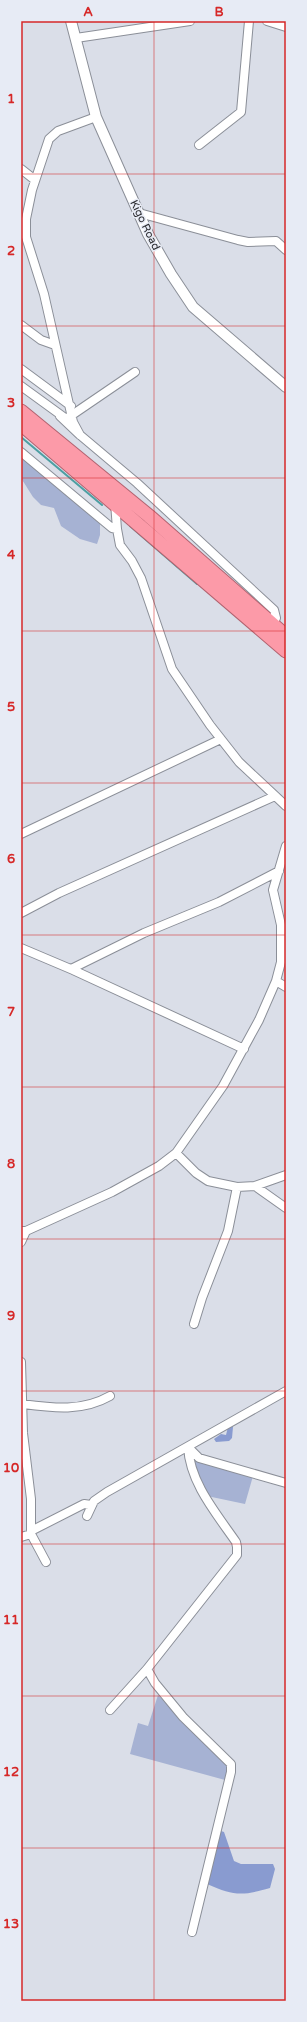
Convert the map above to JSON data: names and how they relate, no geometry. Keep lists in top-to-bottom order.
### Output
{
  "streets": {
    "street": ["Kigo Road"]
  },
  "grid": {
    "columns": ["A", "B"],
    "rows": [
      "1",
      "2",
      "3",
      "4",
      "5",
      "6",
      "7",
      "8",
      "9",
      "10",
      "11",
      "12",
      "13"
    ]
  }
}
